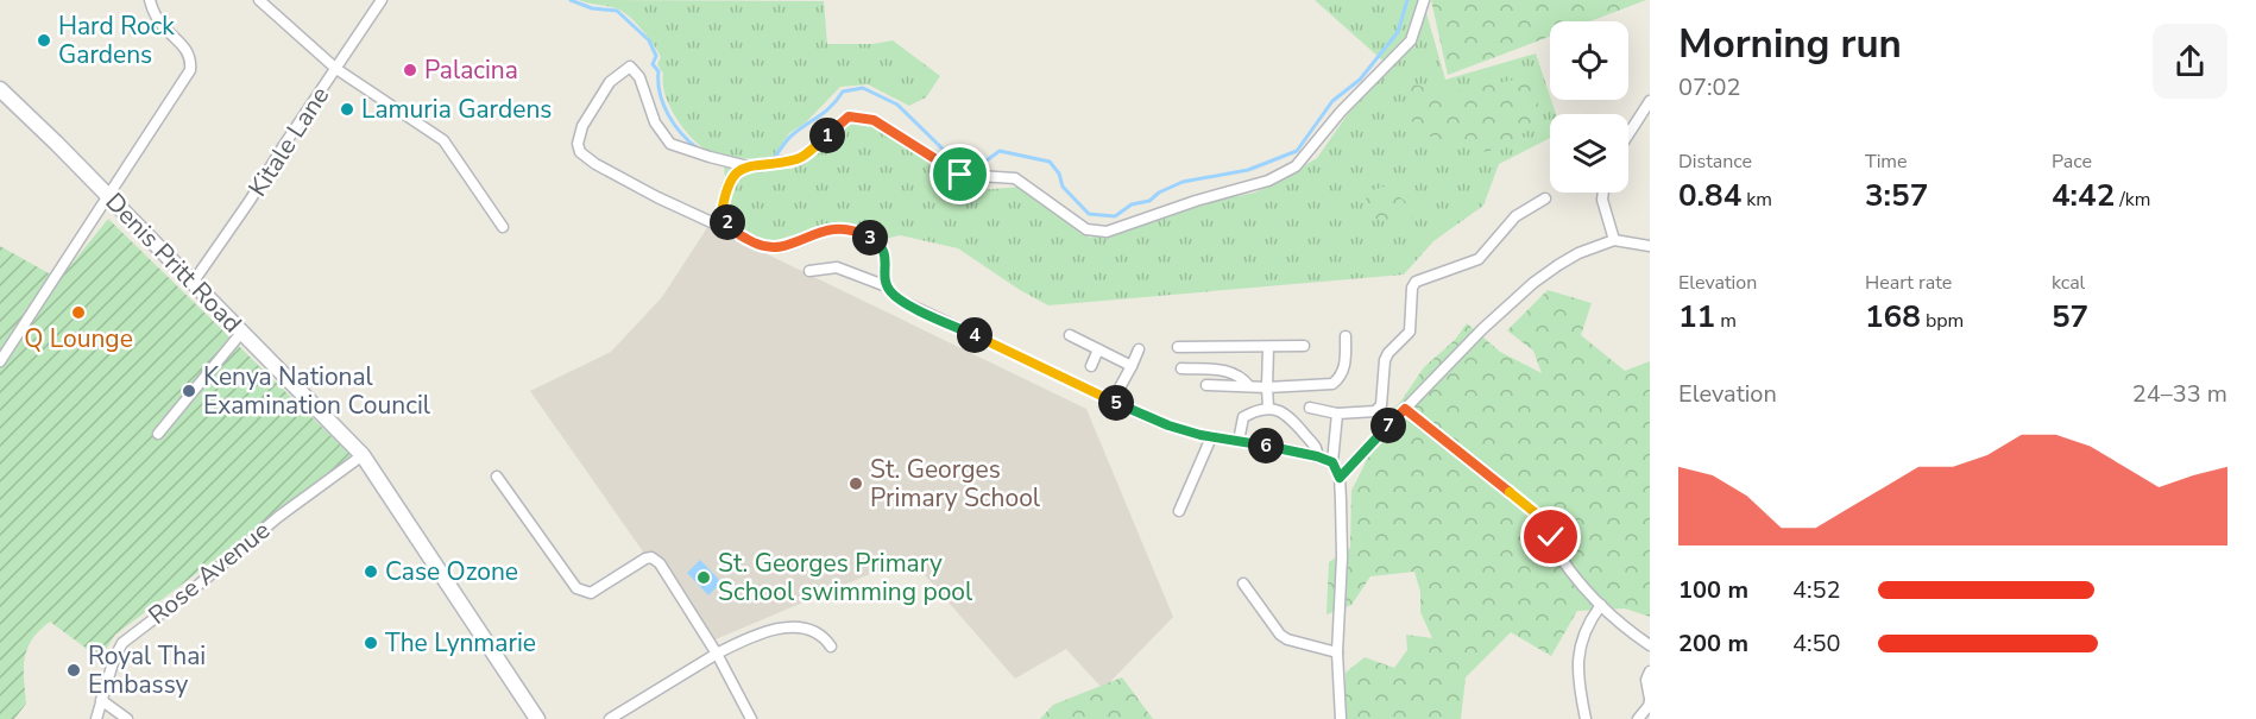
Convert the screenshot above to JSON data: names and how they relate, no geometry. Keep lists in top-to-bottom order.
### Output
{
  "streets": {
    "main road": ["Denis Pritt Road"],
    "street": ["Kitale Lane", "Rose Avenue"]
  },
  "crossings": [
    ["Kitale Lane", "Denis Pritt Road"],
    ["Denis Pritt Road", "Rose Avenue"]
  ],
  "places": [
    "Hard Rock Gardens",
    "Palacina",
    "Lamuria Gardens",
    "Q Lounge",
    "Kenya National Examination Council",
    "St. Georges Primary School",
    "Case Ozone",
    "St. Georges Primary School swimming pool",
    "The Lynmarie",
    "Royal Thai Embassy"
  ],
  "page": {
    "heading": ["Morning run", "07:02"],
    "pins": [
      "1",
      "2",
      "3",
      "4",
      "5",
      "7",
      "6"
    ],
    "stats": [
      ["Distance", "0.84 km"],
      ["Time", "3:57"],
      ["Pace", "4:42 /km"],
      ["Elevation", "11 m"],
      ["Heart rate", "168 bpm"],
      ["kcal", "57"]
    ],
    "chart": ["Elevation", "24–33 m"],
    "list": [
      {
        "name": "100 m",
        "note": "4:52"
      },
      {
        "name": "200 m",
        "note": "4:50"
      }
    ]
  }
}
